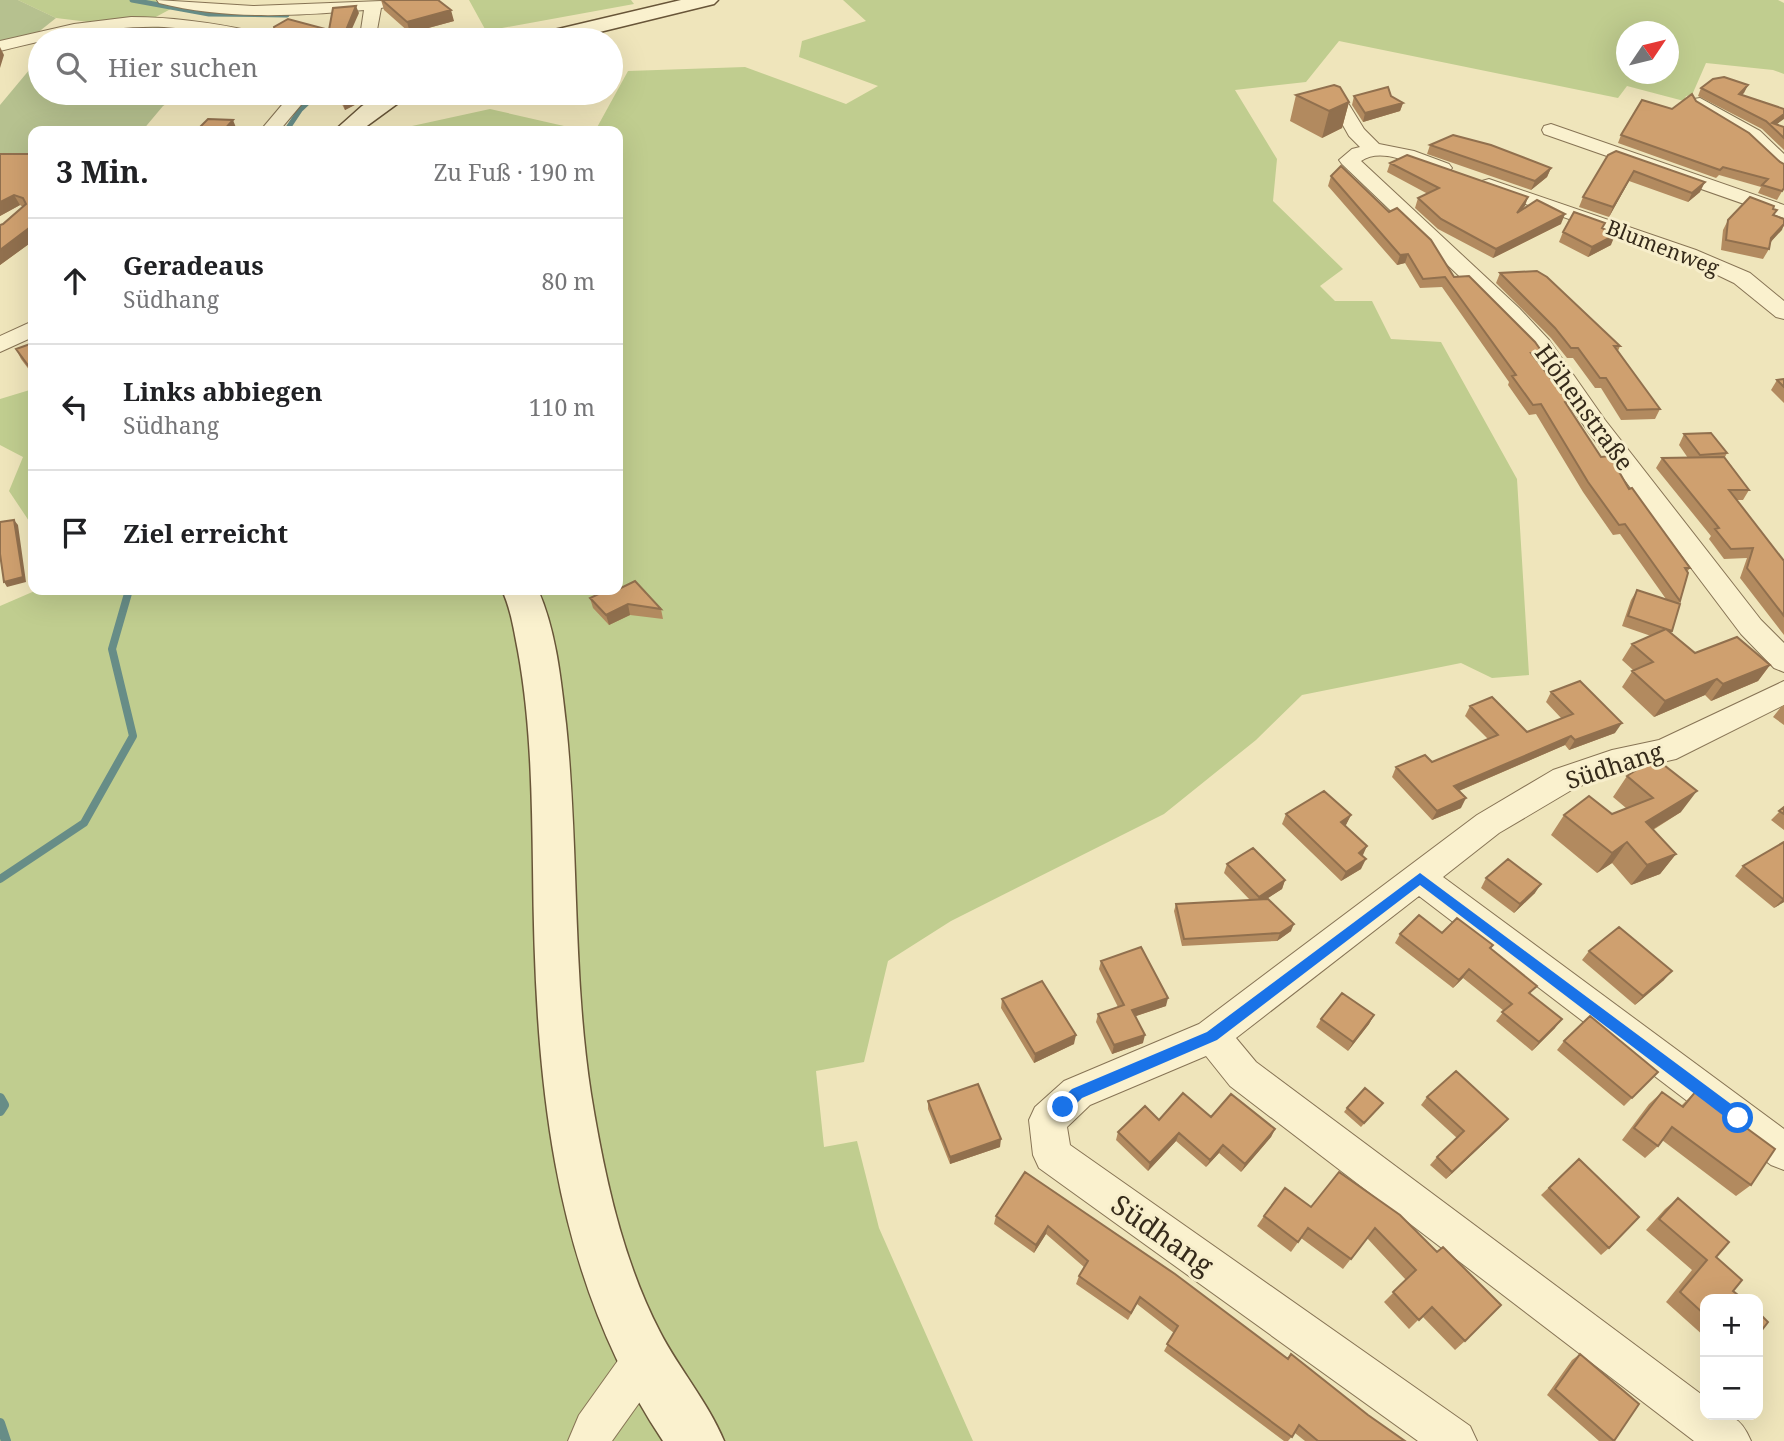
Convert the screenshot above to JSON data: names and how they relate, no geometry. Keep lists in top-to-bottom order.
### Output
{
  "streets": {
    "street": ["Blumenweg", "Höhenstraße", "Südhang"]
  },
  "crossings": [
    ["Blumenweg", "Höhenstraße"]
  ],
  "north": "top right",
  "page": {
    "search": "Hier suchen",
    "heading": ["3 Min.", "Zu Fuß · 190 m"],
    "list": [
      ["Geradeaus", "Südhang", "80 m"],
      ["Links abbiegen", "Südhang", "110 m"],
      "Ziel erreicht"
    ],
    "map_buttons": ["+", "−"]
  }
}
